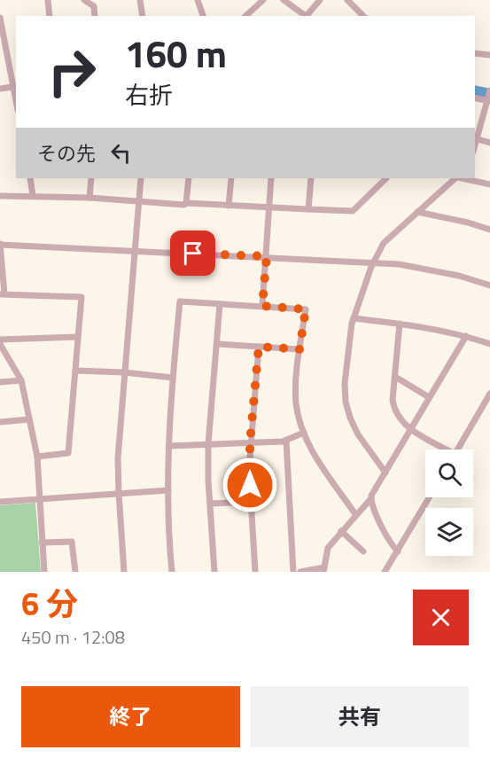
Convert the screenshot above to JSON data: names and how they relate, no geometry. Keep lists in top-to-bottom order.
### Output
{
  "page": {
    "turn": ["160 m", "右折"],
    "then": "その先",
    "heading": ["6 分", "450 m · 12:08"],
    "buttons": ["終了", "共有"]
  }
}
